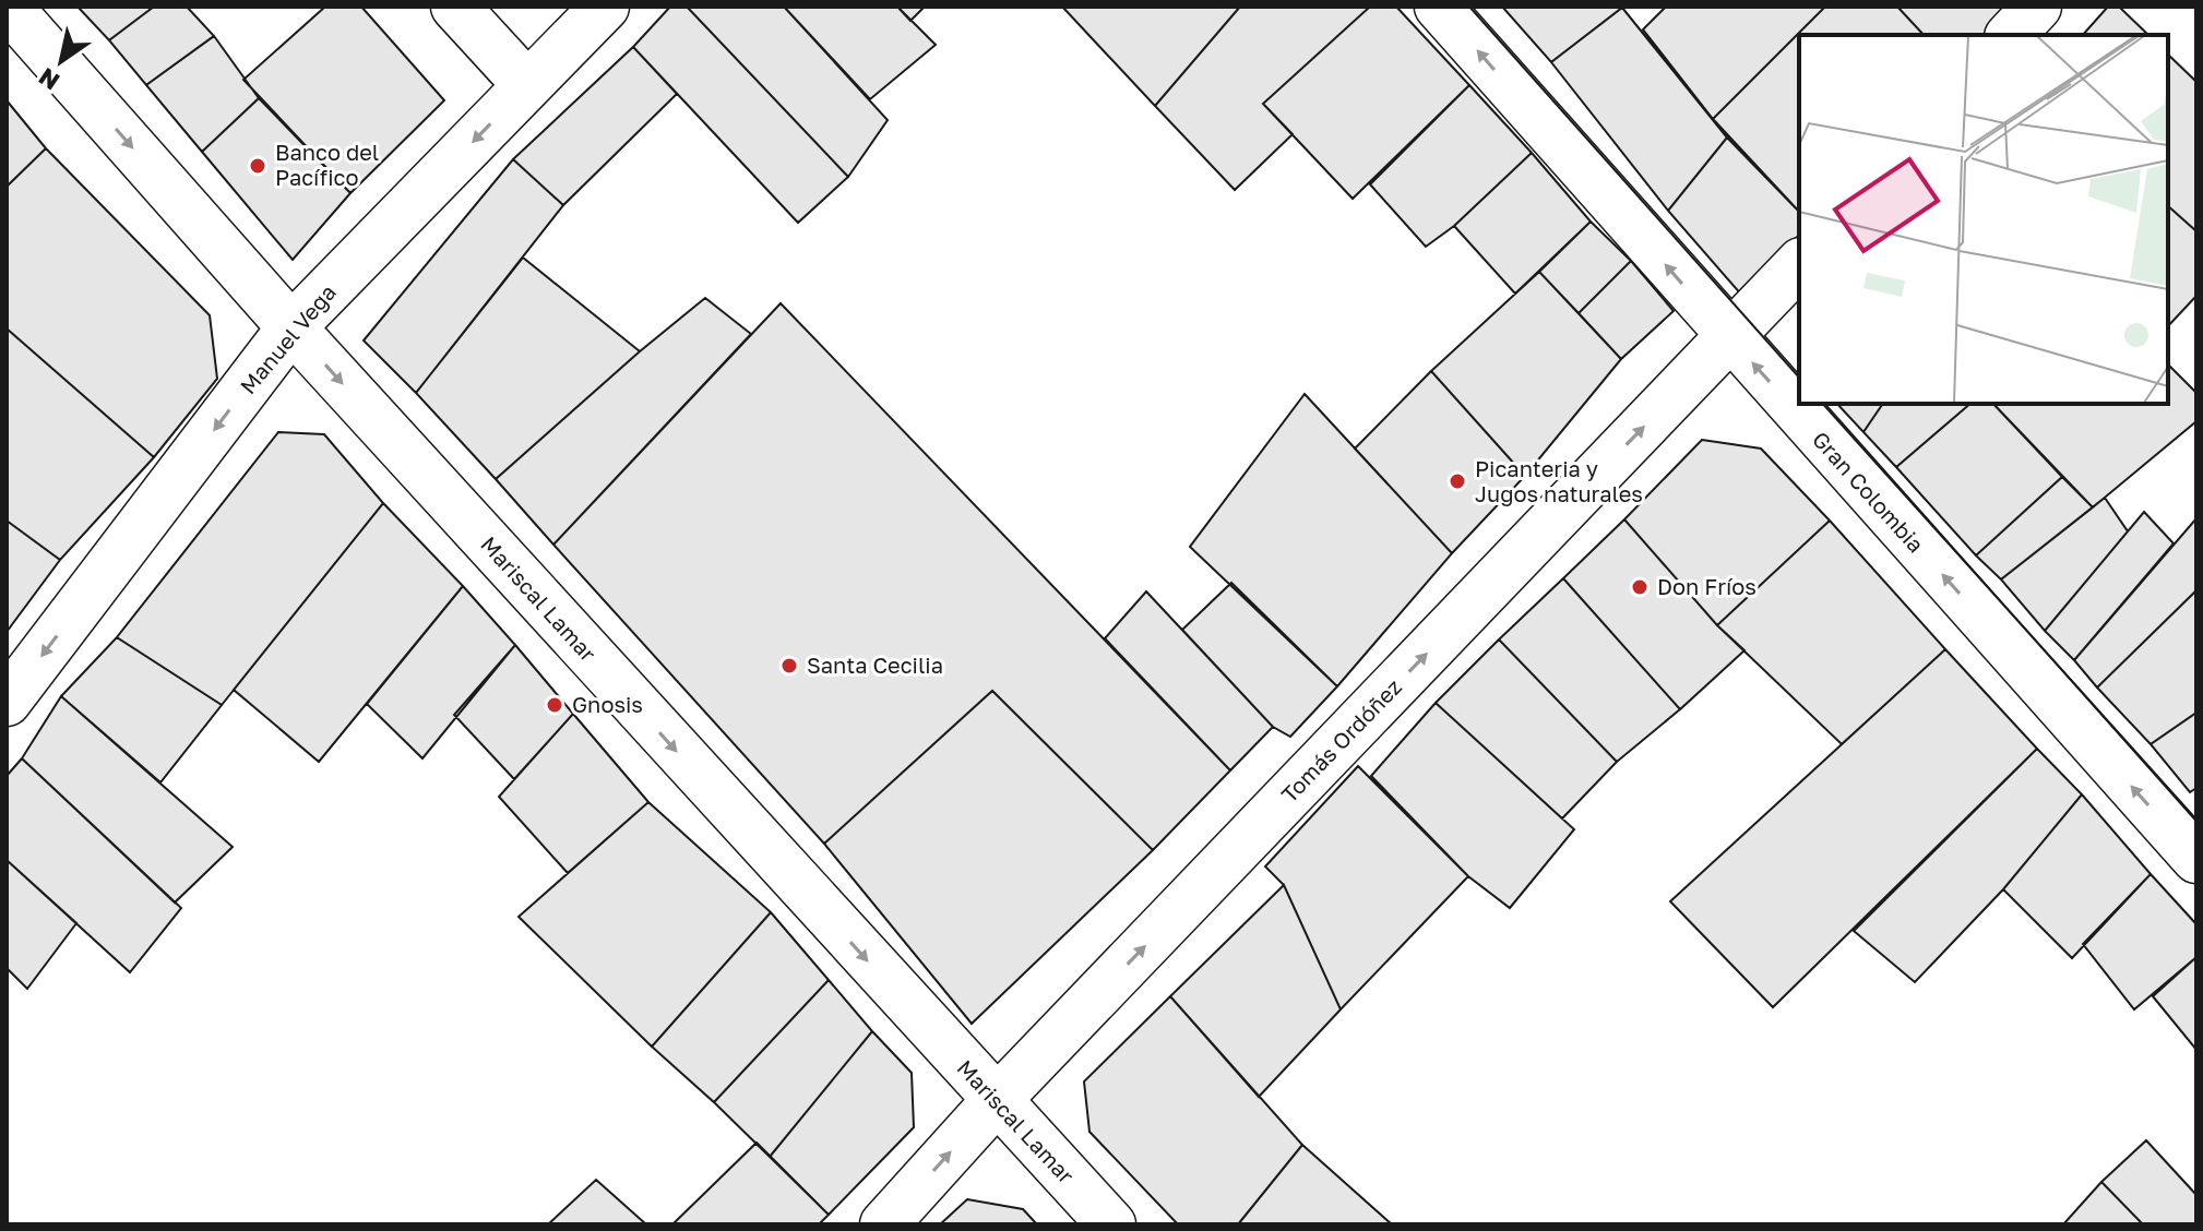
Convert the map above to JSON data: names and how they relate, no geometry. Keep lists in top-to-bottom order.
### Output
{
  "streets": {
    "street": [
      "Manuel Vega",
      "Gran Colombia",
      "Mariscal Lamar",
      "Tomás Ordóñez"
    ]
  },
  "crossings": [
    ["Manuel Vega", "Mariscal Lamar"],
    ["Gran Colombia", "Tomás Ordóñez"],
    ["Mariscal Lamar", "Tomás Ordóñez"]
  ],
  "one_way": [
    "Manuel Vega",
    "Gran Colombia",
    "Mariscal Lamar",
    "Tomás Ordóñez"
  ],
  "places": [
    "Banco del Pacífico",
    "Picanteria y Jugos naturales",
    "Don Fríos",
    "Santa Cecilia",
    "Gnosis"
  ],
  "north": "bottom left"
}
